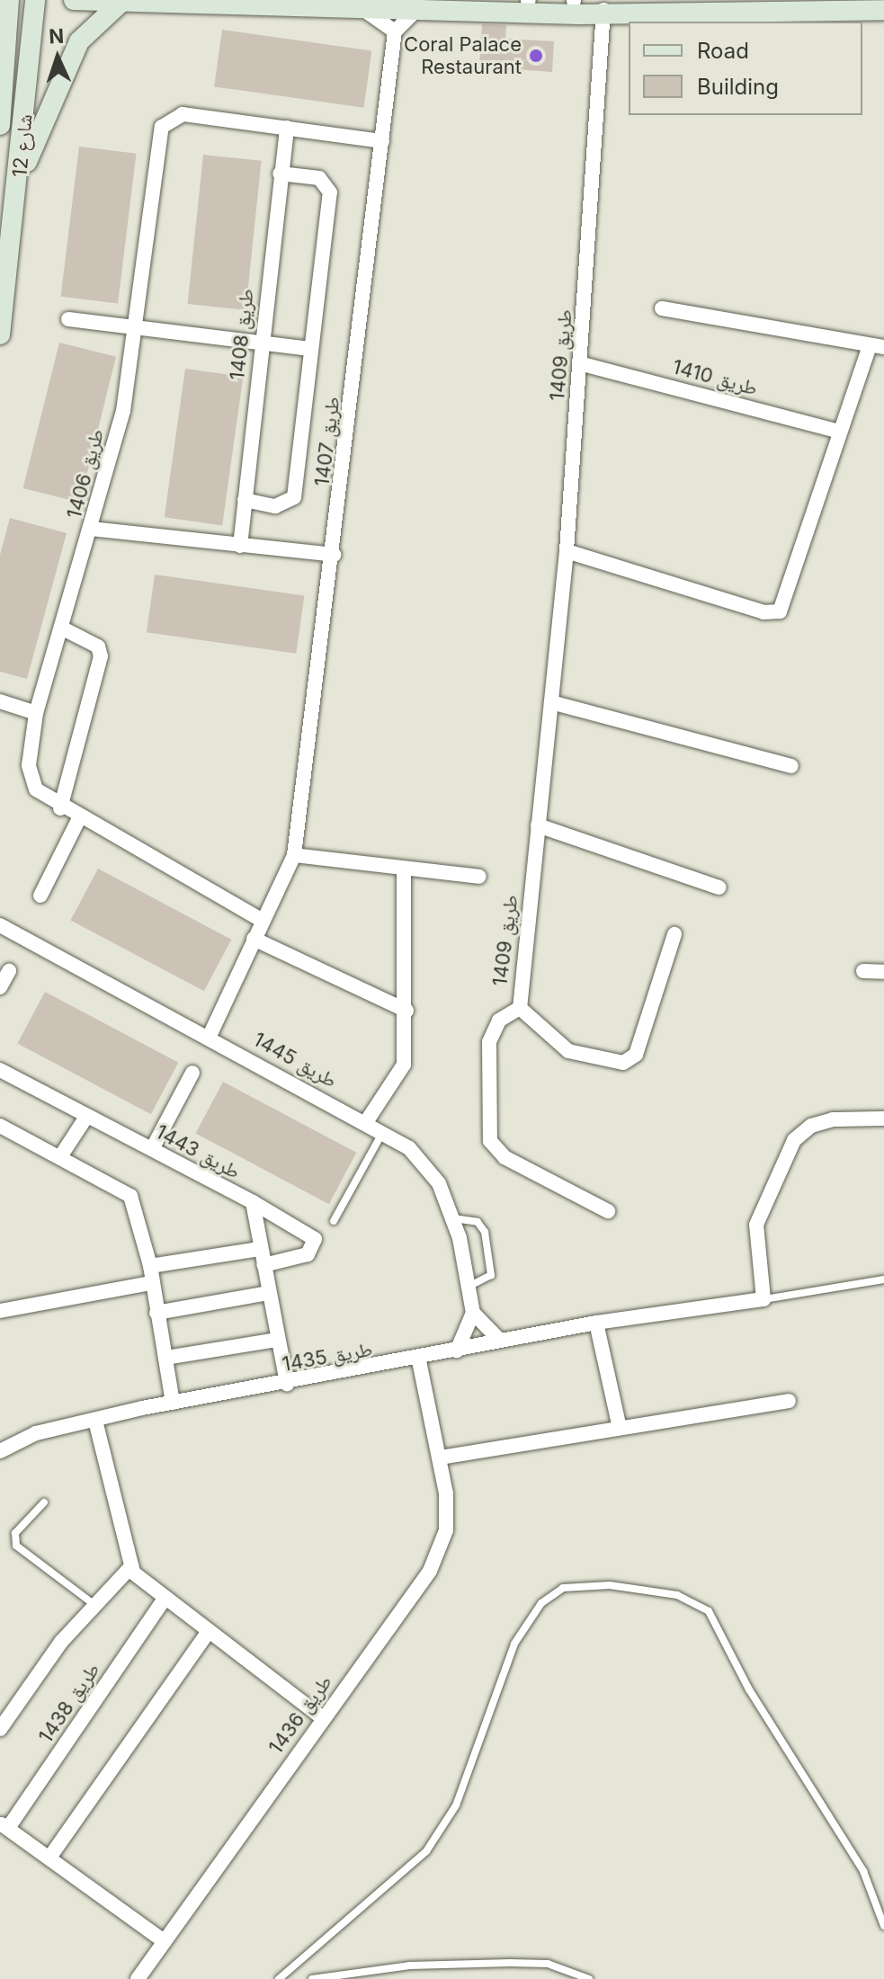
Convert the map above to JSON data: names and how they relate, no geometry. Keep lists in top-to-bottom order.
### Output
{
  "streets": {
    "street": [
      "شارع 12",
      "طريق 1408",
      "طريق 1409",
      "طريق 1410",
      "طريق 1407",
      "طريق 1406",
      "طريق 1445",
      "طريق 1443",
      "طريق 1435",
      "طريق 1438",
      "طريق 1436"
    ]
  },
  "crossings": [
    ["طريق 1408", "طريق 1406"],
    ["طريق 1409", "طريق 1410"],
    ["طريق 1407", "طريق 1406"],
    ["طريق 1407", "طريق 1445"],
    ["طريق 1443", "طريق 1435"],
    ["طريق 1435", "طريق 1436"]
  ],
  "places": ["Coral Palace Restaurant"],
  "legend": ["Road", "Building"],
  "north": "top"
}
